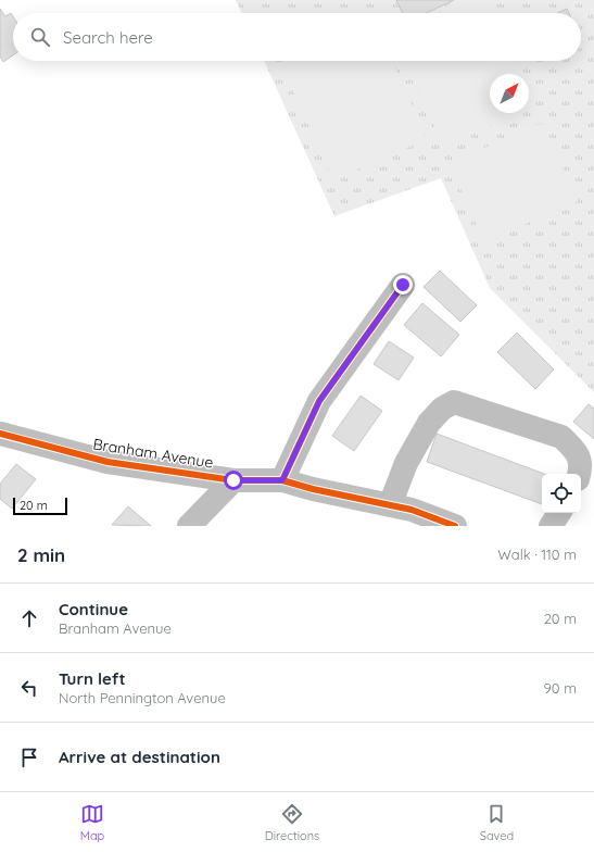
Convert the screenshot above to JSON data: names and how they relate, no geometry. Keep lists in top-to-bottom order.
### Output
{
  "streets": {
    "street": ["Branham Avenue"]
  },
  "scale_bar": "20 m",
  "north": "top right",
  "page": {
    "search": "Search here",
    "scale": "20 m",
    "heading": ["2 min", "Walk · 110 m"],
    "list": [
      ["Continue", "Branham Avenue", "20 m"],
      ["Turn left", "North Pennington Avenue", "90 m"],
      "Arrive at destination"
    ],
    "nav": ["Map", "Directions", "Saved"]
  }
}
